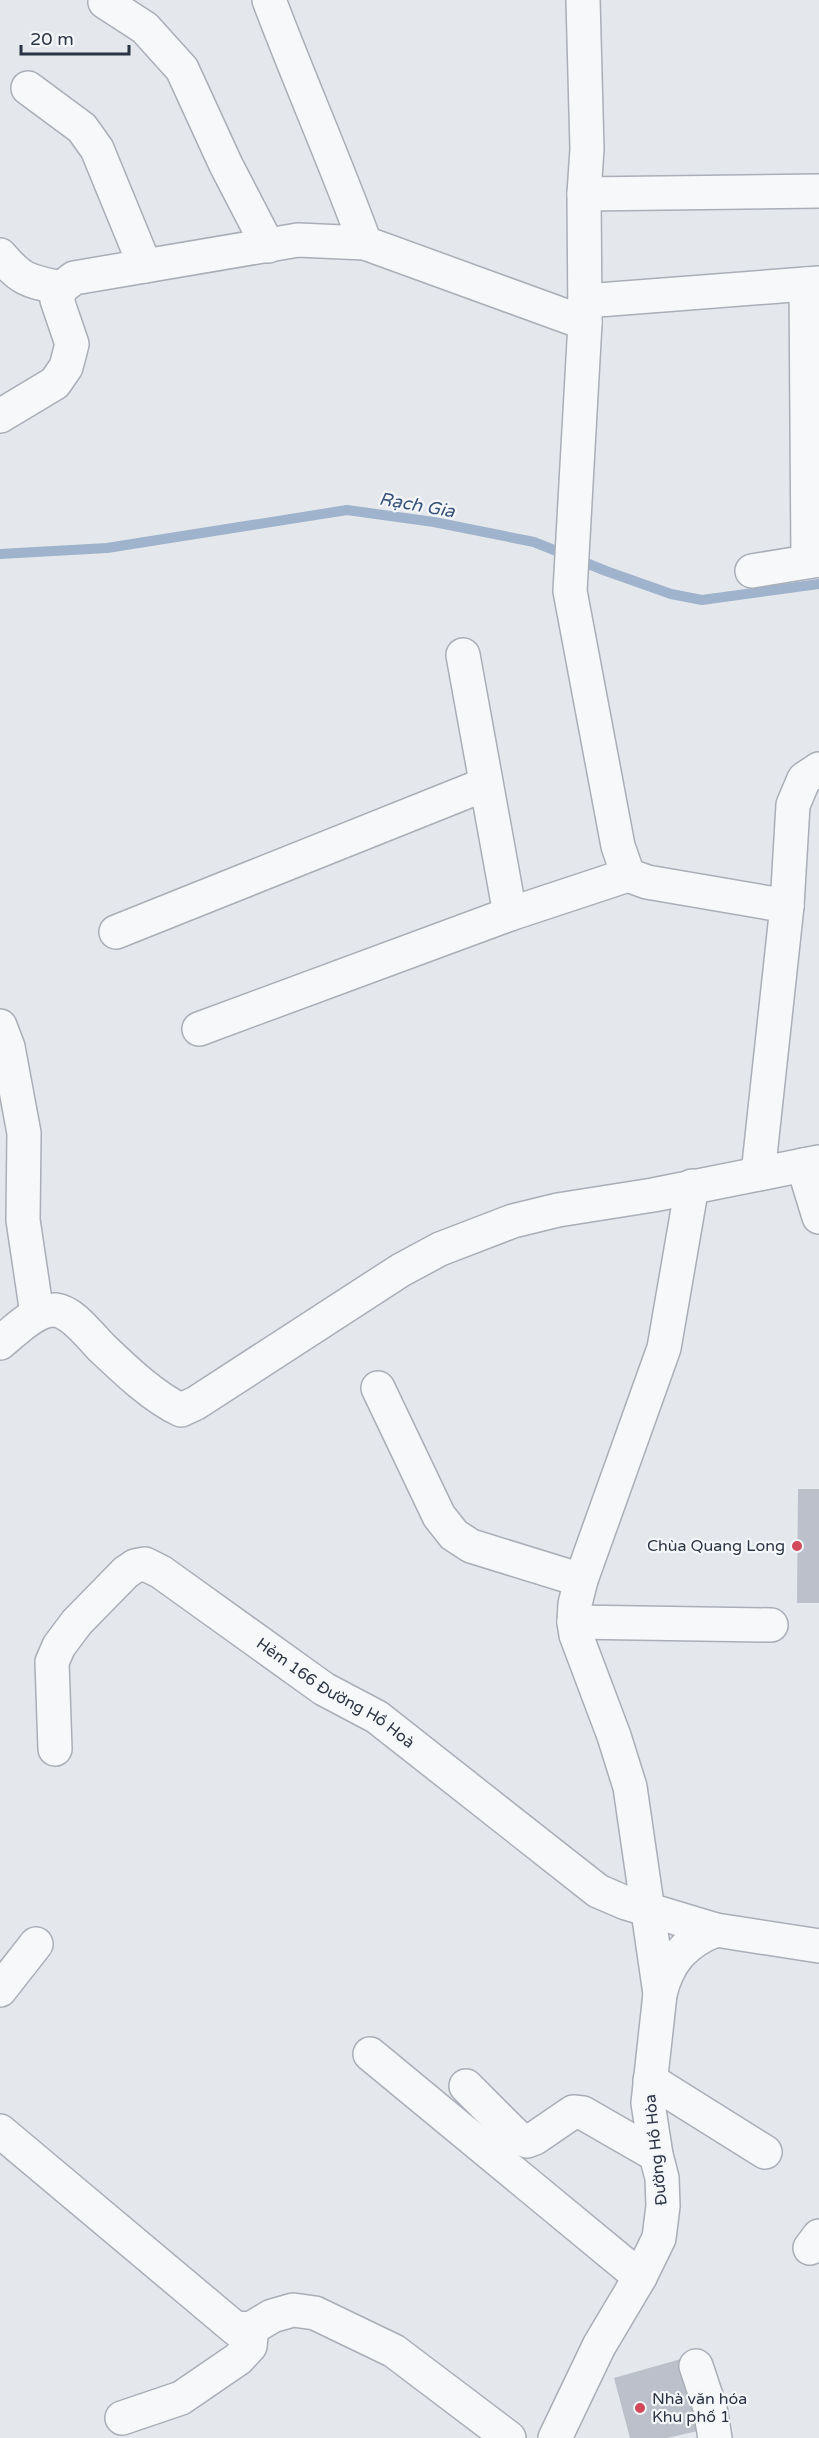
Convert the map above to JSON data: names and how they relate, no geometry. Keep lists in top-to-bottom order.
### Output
{
  "streets": {
    "street": ["Hẻm 166 Đường Hồ Hoà", "Đường Hồ Hòa"]
  },
  "crossings": [
    ["Hẻm 166 Đường Hồ Hoà", "Đường Hồ Hòa"]
  ],
  "water": ["Rạch Gia"],
  "places": ["Chùa Quang Long", "Nhà văn hóa Khu phố 1"],
  "scale_bar": "20 m"
}
